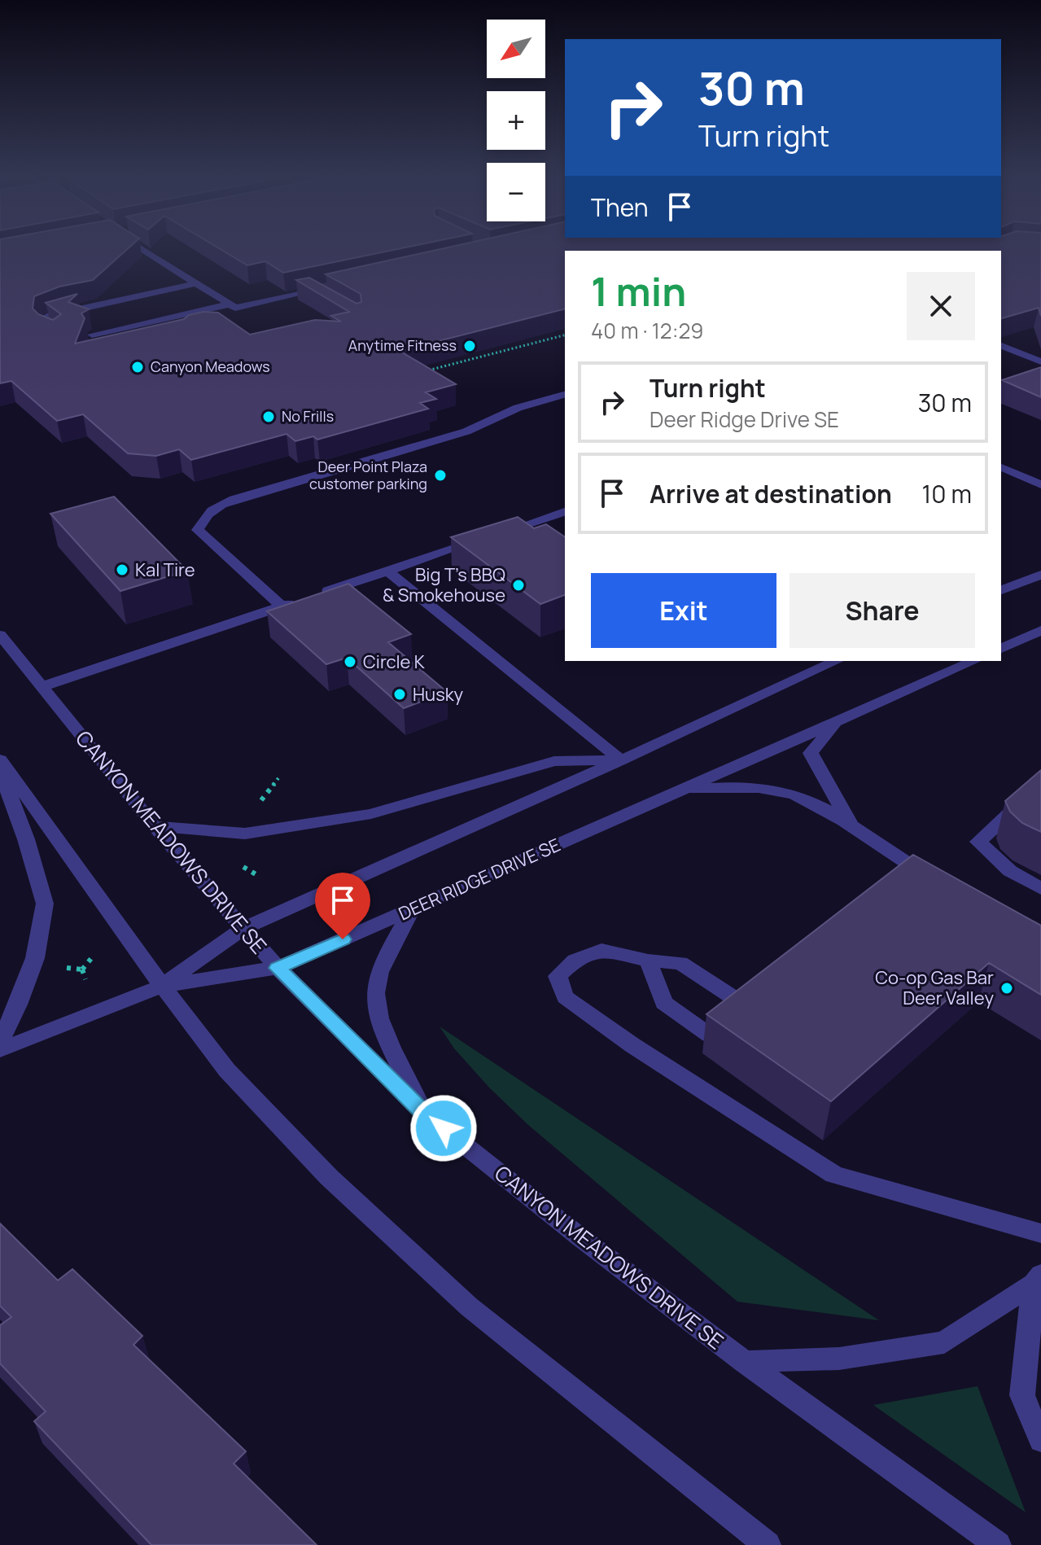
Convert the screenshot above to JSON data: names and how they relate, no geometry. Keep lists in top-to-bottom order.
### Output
{
  "streets": {
    "street": ["CANYON MEADOWS DRIVE SE", "DEER RIDGE DRIVE SE"]
  },
  "crossings": [
    ["CANYON MEADOWS DRIVE SE", "DEER RIDGE DRIVE SE"]
  ],
  "places": [
    "Anytime Fitness",
    "Canyon Meadows",
    "No Frills",
    "Deer Point Plaza customer parking",
    "Kal Tire",
    "Big T's BBQ & Smokehouse",
    "Circle K",
    "Husky",
    "Co-op Gas Bar Deer Valley"
  ],
  "north": "bottom left",
  "page": {
    "map_buttons": ["+", "−"],
    "turn": ["30 m", "Turn right"],
    "then": "Then",
    "heading": ["1 min", "40 m · 12:29"],
    "list": [
      {
        "name": "Turn right",
        "note": "Deer Ridge Drive SE",
        "value": "30 m"
      },
      {
        "name": "Arrive at destination",
        "value": "10 m"
      }
    ],
    "buttons": ["Exit", "Share"]
  }
}
